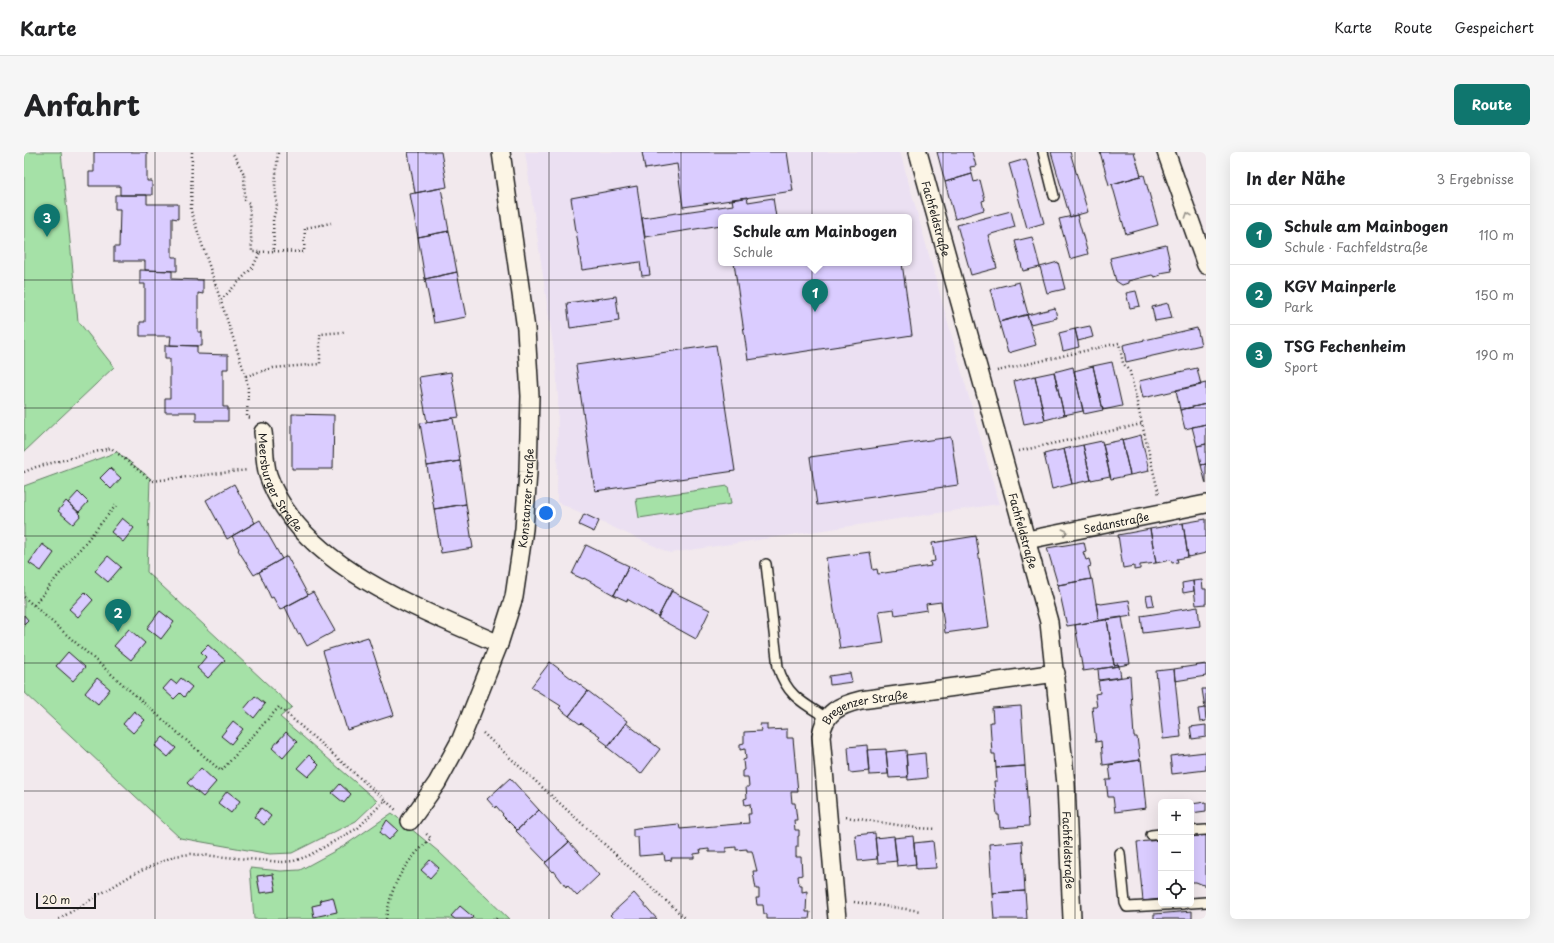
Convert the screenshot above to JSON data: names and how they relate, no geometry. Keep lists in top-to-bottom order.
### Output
{
  "streets": {
    "street": [
      "Fachfeldstraße",
      "Meersburger Straße",
      "Konstanzer Straße",
      "Sedanstraße",
      "Bregenzer Straße"
    ]
  },
  "crossings": [
    ["Fachfeldstraße", "Sedanstraße"],
    ["Fachfeldstraße", "Bregenzer Straße"],
    ["Meersburger Straße", "Konstanzer Straße"]
  ],
  "one_way": ["Sedanstraße"],
  "scale_bar": "20 m",
  "page": {
    "header": "Karte",
    "nav": ["Karte", "Route", "Gespeichert"],
    "title": "Anfahrt",
    "buttons": "Route",
    "heading": ["In der Nähe", "3 Ergebnisse"],
    "pins": ["3", "1", "2"],
    "list": [
      {
        "mark": "1",
        "name": "Schule am Mainbogen",
        "note": "Schule · Fachfeldstraße",
        "value": "110 m"
      },
      {
        "mark": "2",
        "name": "KGV Mainperle",
        "note": "Park",
        "value": "150 m"
      },
      {
        "mark": "3",
        "name": "TSG Fechenheim",
        "note": "Sport",
        "value": "190 m"
      }
    ],
    "popup": ["Schule am Mainbogen", "Schule"],
    "map_buttons": ["+", "−"],
    "scale": "20 m"
  }
}
